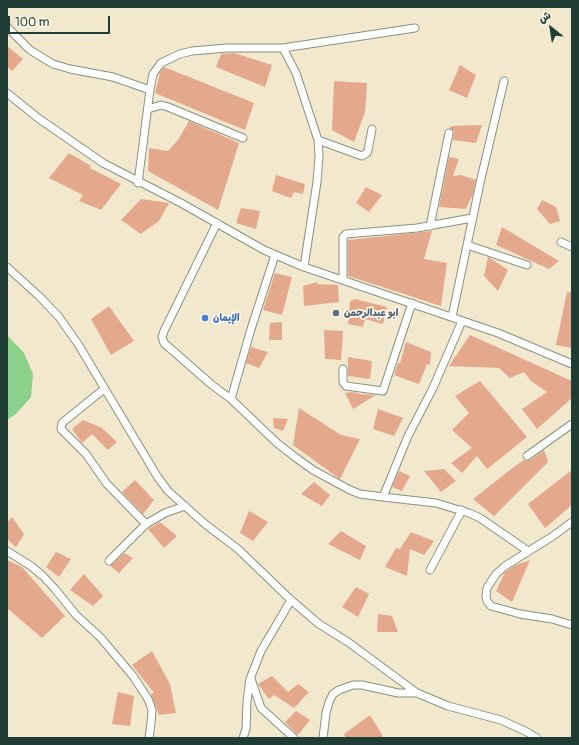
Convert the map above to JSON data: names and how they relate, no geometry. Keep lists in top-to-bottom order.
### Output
{
  "places": ["ابو عبدالرحمن", "الإيمان"],
  "scale_bar": "100 m",
  "north": "top left"
}
